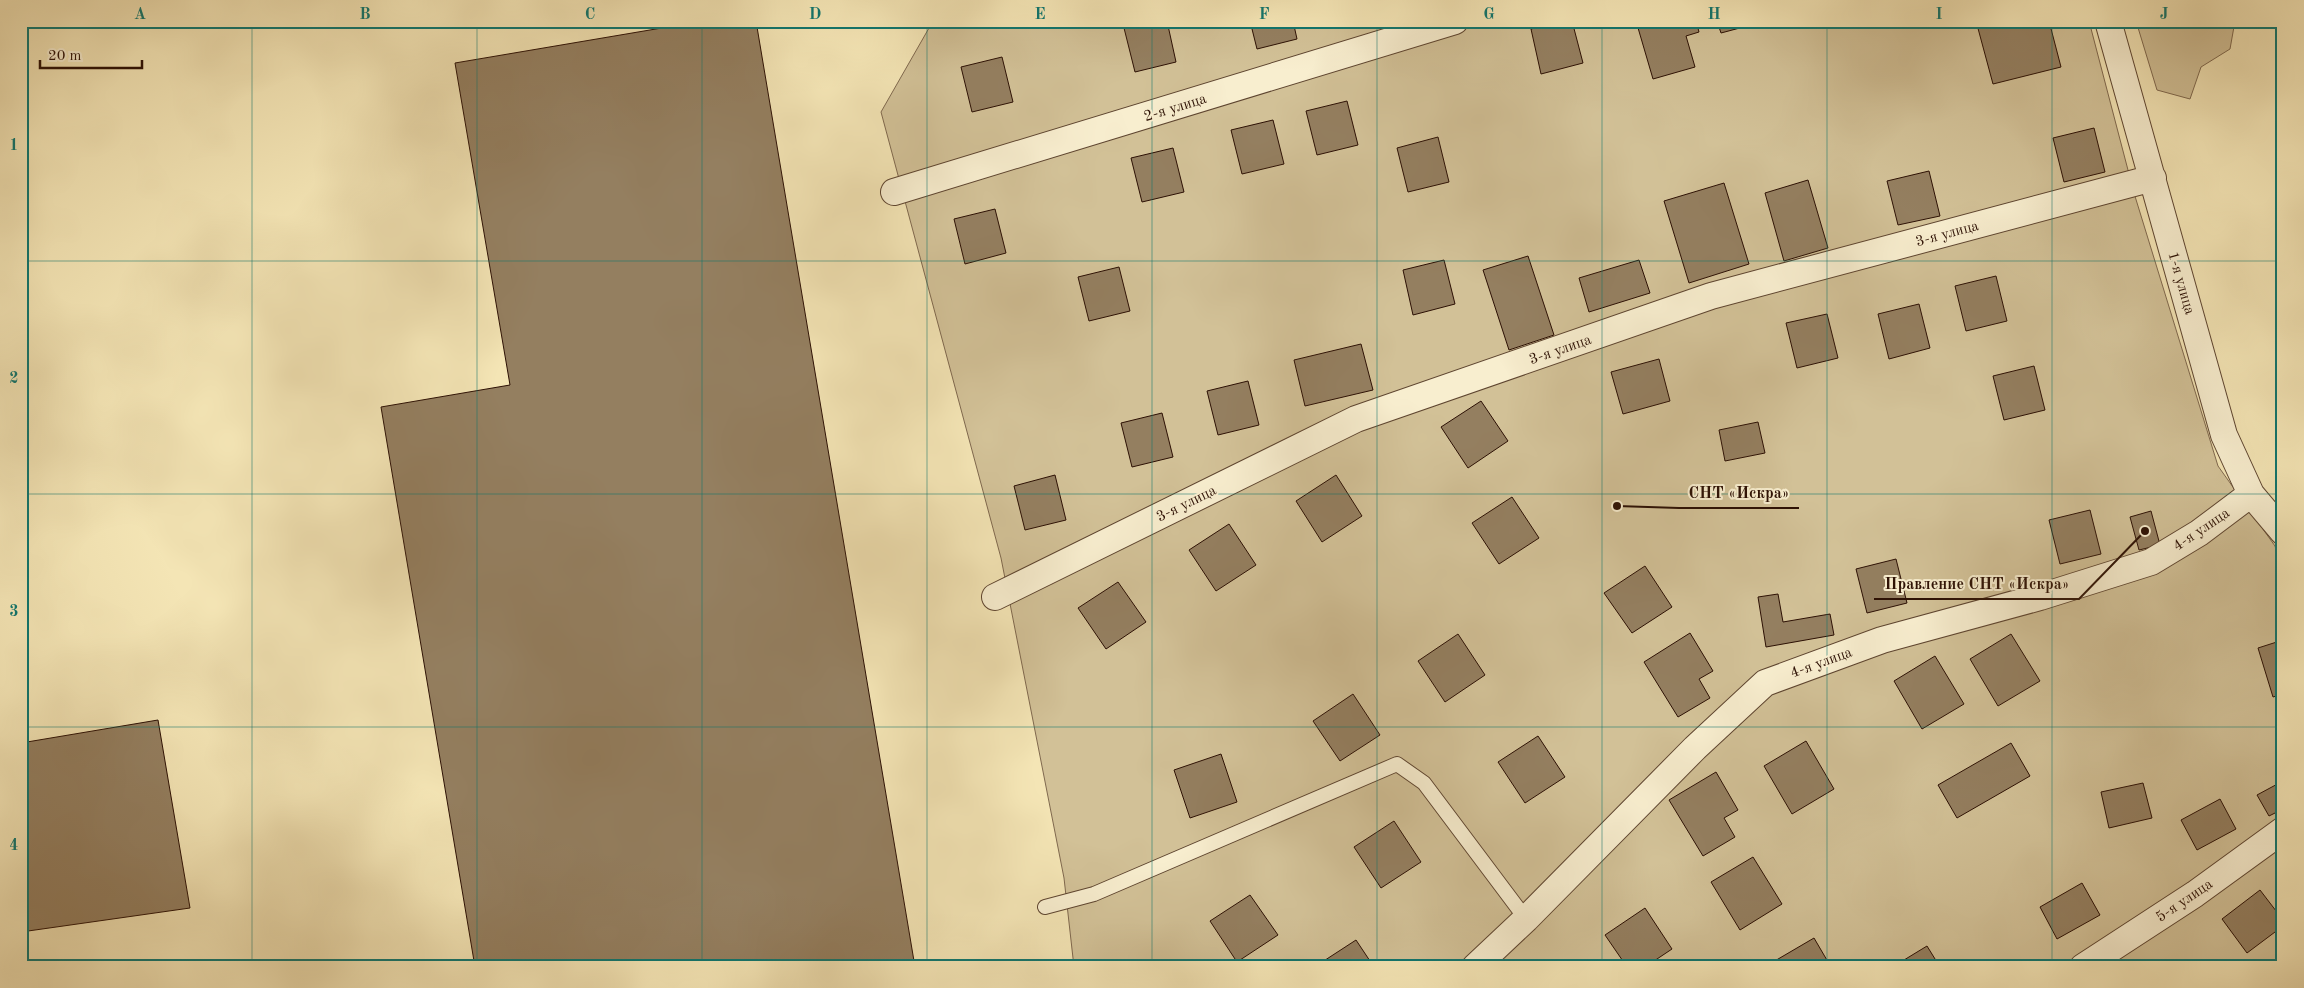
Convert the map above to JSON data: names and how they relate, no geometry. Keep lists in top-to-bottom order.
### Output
{
  "streets": {
    "street": [
      "2-я улица",
      "3-я улица",
      "1-я улица",
      "4-я улица",
      "5-я улица"
    ]
  },
  "crossings": [
    ["3-я улица", "1-я улица"],
    ["1-я улица", "4-я улица"]
  ],
  "places": ["СНТ «Искра»", "Правление СНТ «Искра»"],
  "scale_bar": "20 m",
  "grid": {
    "columns": [
      "A",
      "B",
      "C",
      "D",
      "E",
      "F",
      "G",
      "H",
      "I",
      "J"
    ],
    "rows": [
      "1",
      "2",
      "3",
      "4"
    ]
  }
}
